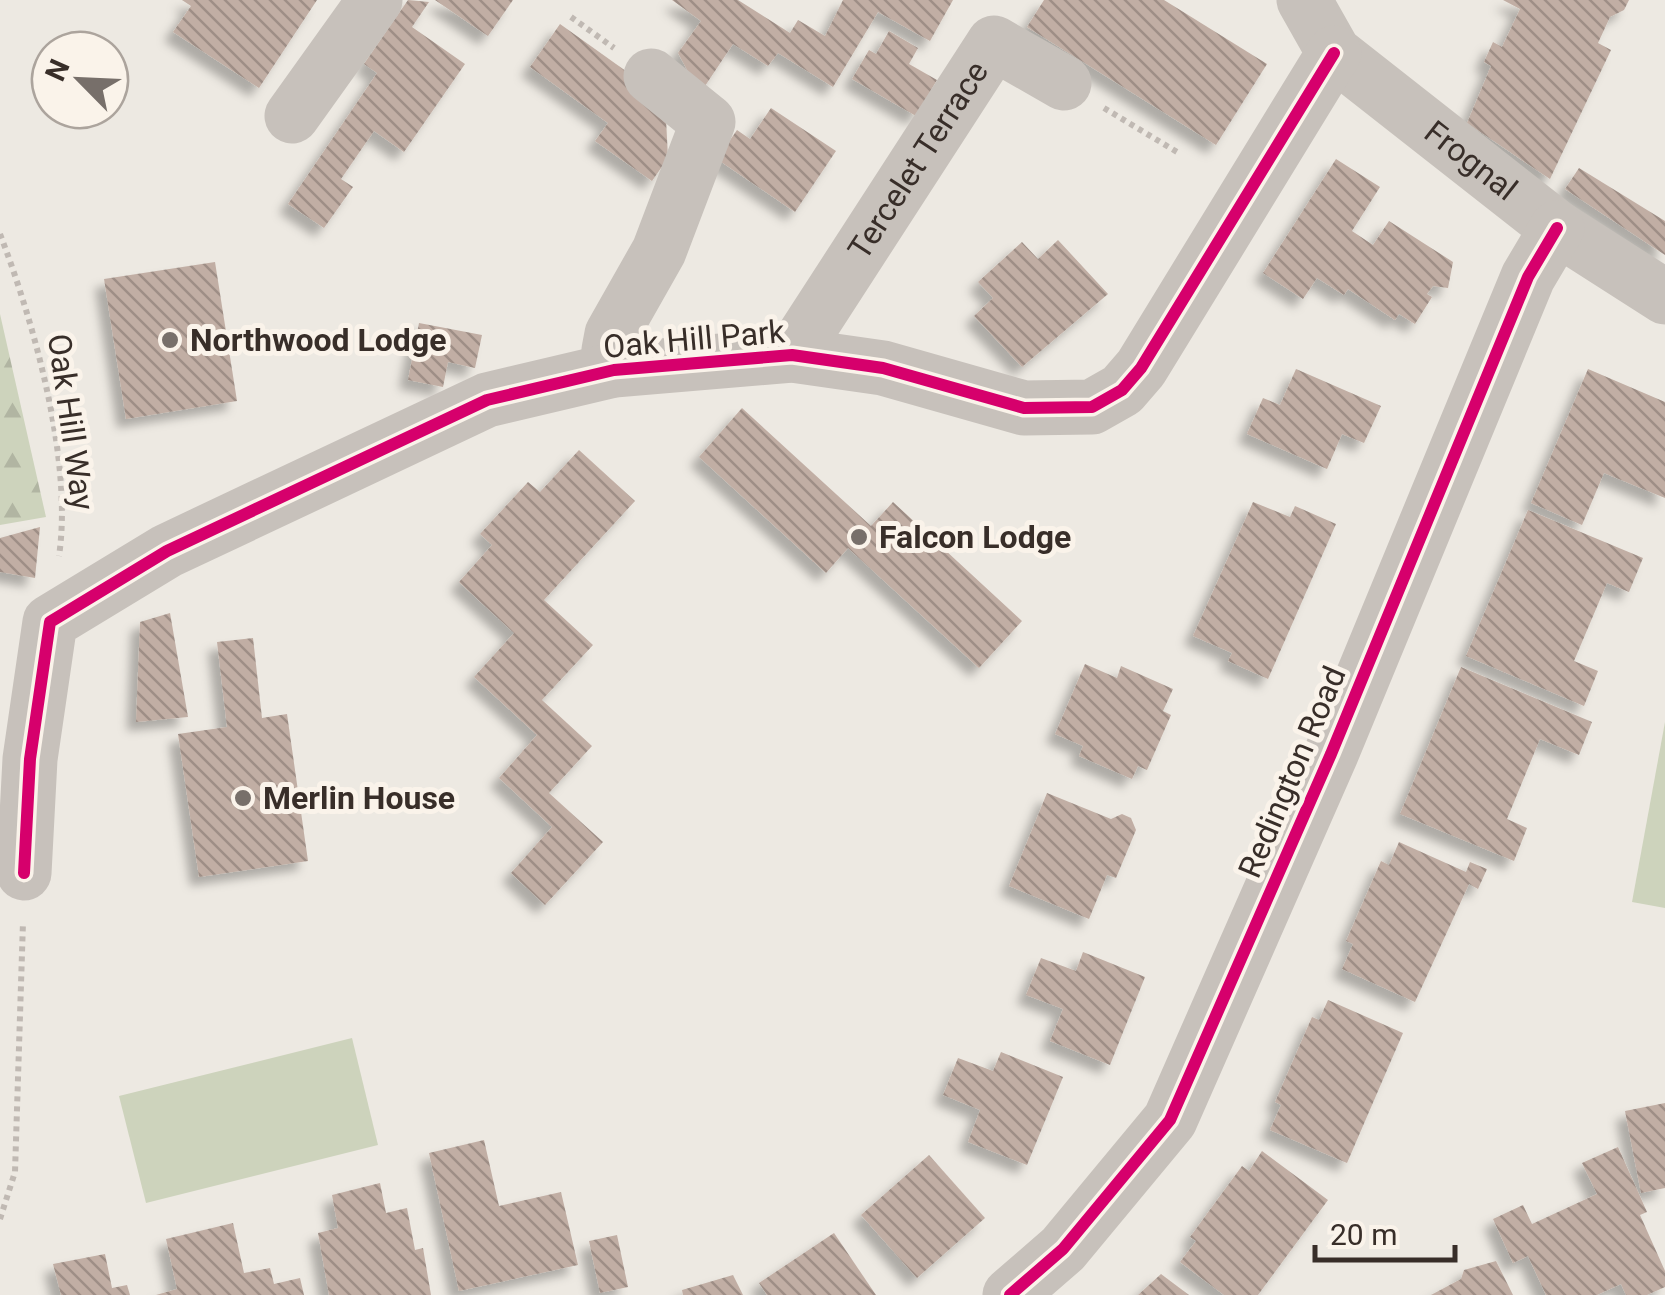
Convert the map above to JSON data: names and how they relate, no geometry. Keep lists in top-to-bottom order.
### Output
{
  "streets": {
    "street": [
      "Tercelet Terrace",
      "Frognal",
      "Oak Hill Park",
      "Redington Road"
    ],
    "path": ["Oak Hill Way"]
  },
  "crossings": [
    ["Tercelet Terrace", "Oak Hill Park"],
    ["Frognal", "Oak Hill Park"],
    ["Frognal", "Redington Road"],
    ["Oak Hill Park", "Oak Hill Way"]
  ],
  "places": ["Northwood Lodge", "Falcon Lodge", "Merlin House"],
  "scale_bar": "20 m",
  "north": "top left"
}
